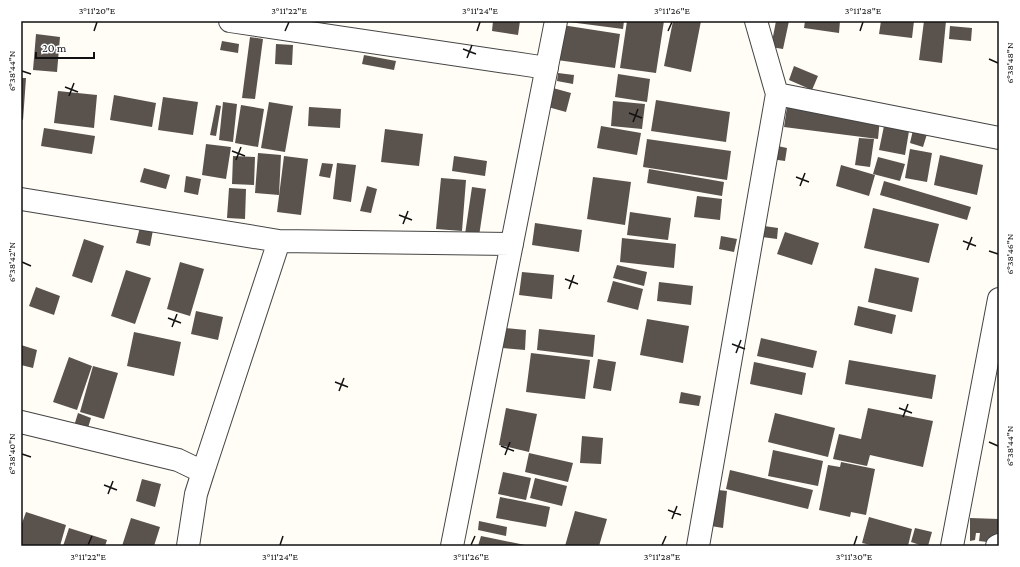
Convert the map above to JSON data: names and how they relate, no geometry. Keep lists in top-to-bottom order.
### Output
{
  "scale_bar": "20 m",
  "coordinates": [
    "3°11'20\"E",
    "3°11'22\"E",
    "3°11'24\"E",
    "3°11'26\"E",
    "3°11'28\"E",
    "6°38'48\"N",
    "6°38'44\"N",
    "6°38'46\"N",
    "6°38'42\"N",
    "6°38'40\"N",
    "3°11'30\"E"
  ]
}
